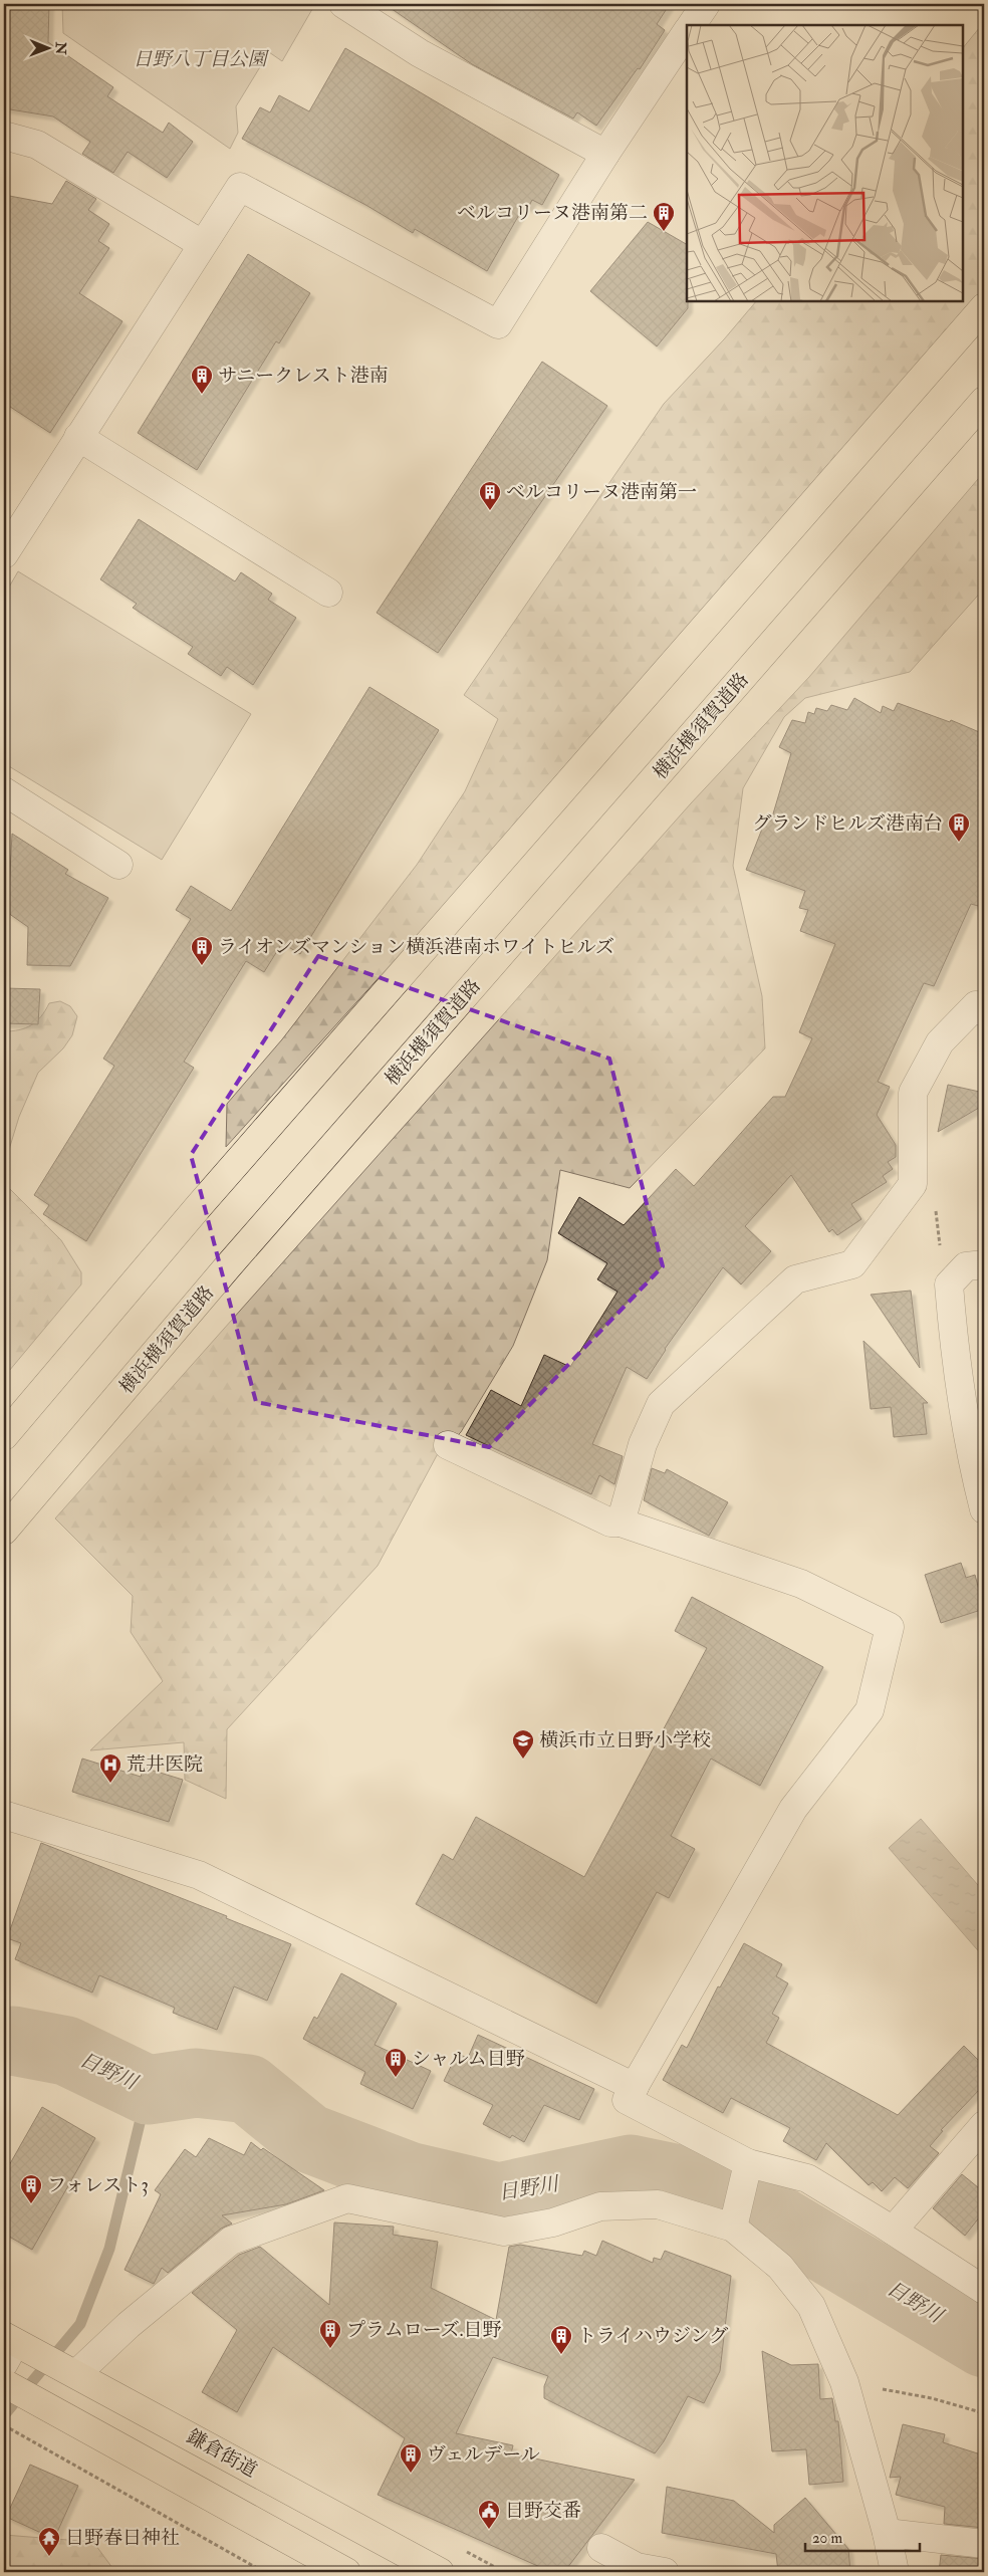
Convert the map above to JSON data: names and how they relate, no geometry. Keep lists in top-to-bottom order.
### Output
{
  "streets": {
    "main road": ["横浜横須賀道路", "鎌倉街道"]
  },
  "water": ["日野川"],
  "parks": ["日野八丁目公園"],
  "places": {
    "building": [
      "ベルコリーヌ港南第二",
      "サニークレスト港南",
      "ベルコリーヌ港南第一",
      "グランドヒルズ港南台",
      "ライオンズマンション横浜港南ホワイトヒルズ",
      "シャルム日野",
      "フォレスト3",
      "プラムローズ.日野",
      "トライハウジング",
      "ヴェルデール"
    ],
    "school or university": ["横浜市立日野小学校"],
    "hospital": ["荒井医院"],
    "public building": ["日野交番"],
    "temple": ["日野春日神社"]
  },
  "scale_bar": "20 m",
  "north": "right"
}
